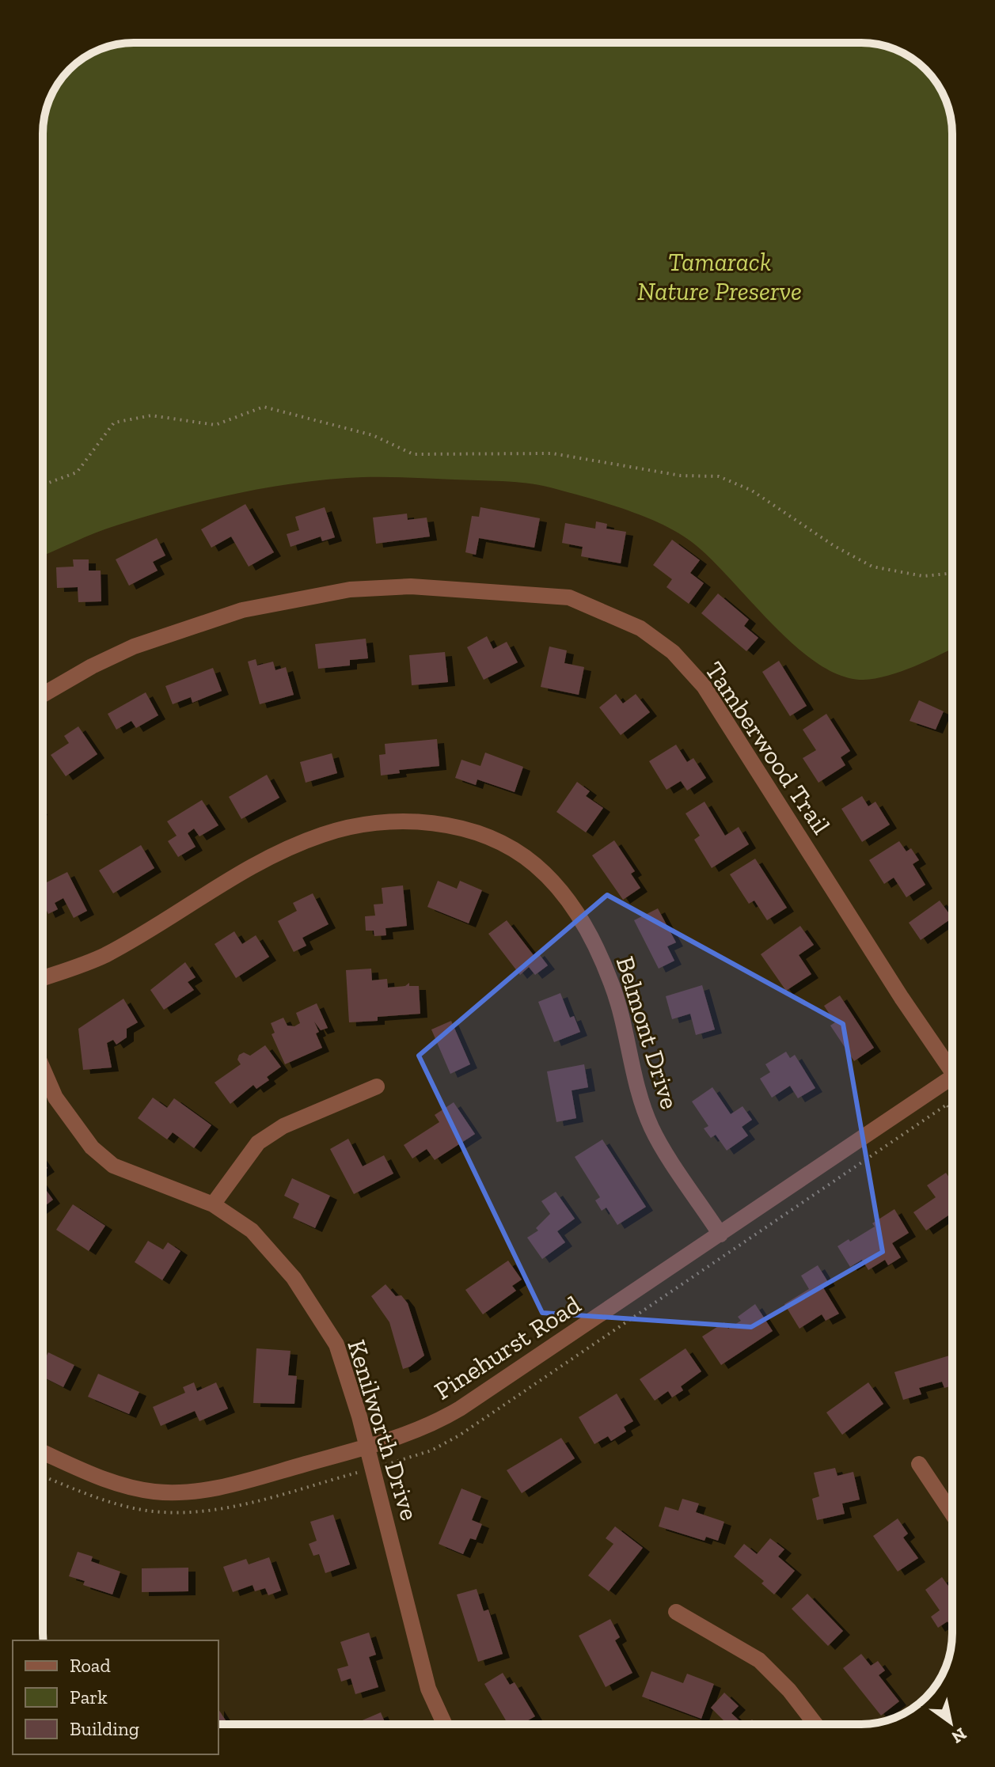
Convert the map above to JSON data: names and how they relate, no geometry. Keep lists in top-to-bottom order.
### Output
{
  "streets": {
    "street": [
      "Tamberwood Trail",
      "Belmont Drive",
      "Pinehurst Road",
      "Kenilworth Drive"
    ]
  },
  "crossings": [
    ["Belmont Drive", "Pinehurst Road"],
    ["Pinehurst Road", "Kenilworth Drive"]
  ],
  "parks": ["Tamarack Nature Preserve"],
  "legend": ["Road", "Park", "Building"],
  "north": "bottom right"
}
